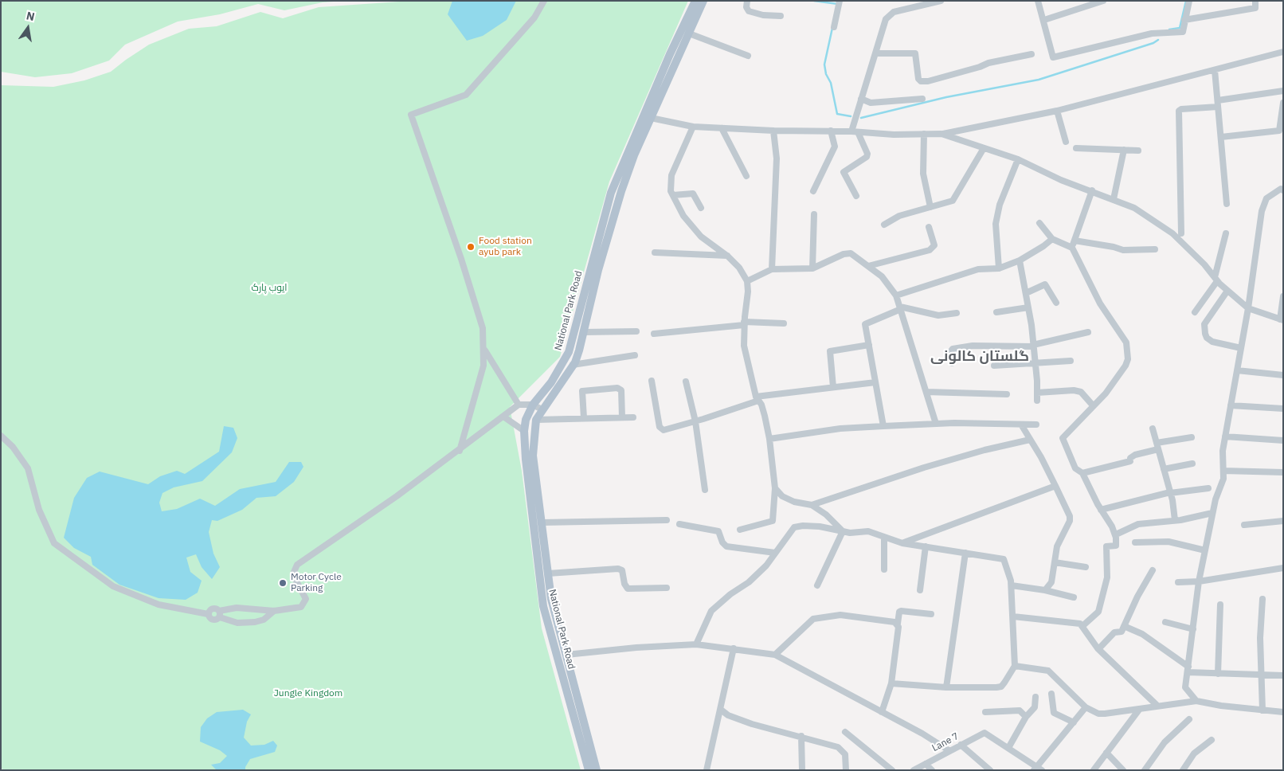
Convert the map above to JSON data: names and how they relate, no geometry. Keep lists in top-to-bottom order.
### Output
{
  "streets": {
    "main road": ["National Park Road"],
    "street": ["Lane 7"]
  },
  "districts": ["گلستان کالونی"],
  "parks": ["ایوب پارک", "Jungle Kingdom"],
  "places": ["Food station ayub park", "Motor Cycle Parking"],
  "north": "top"
}
